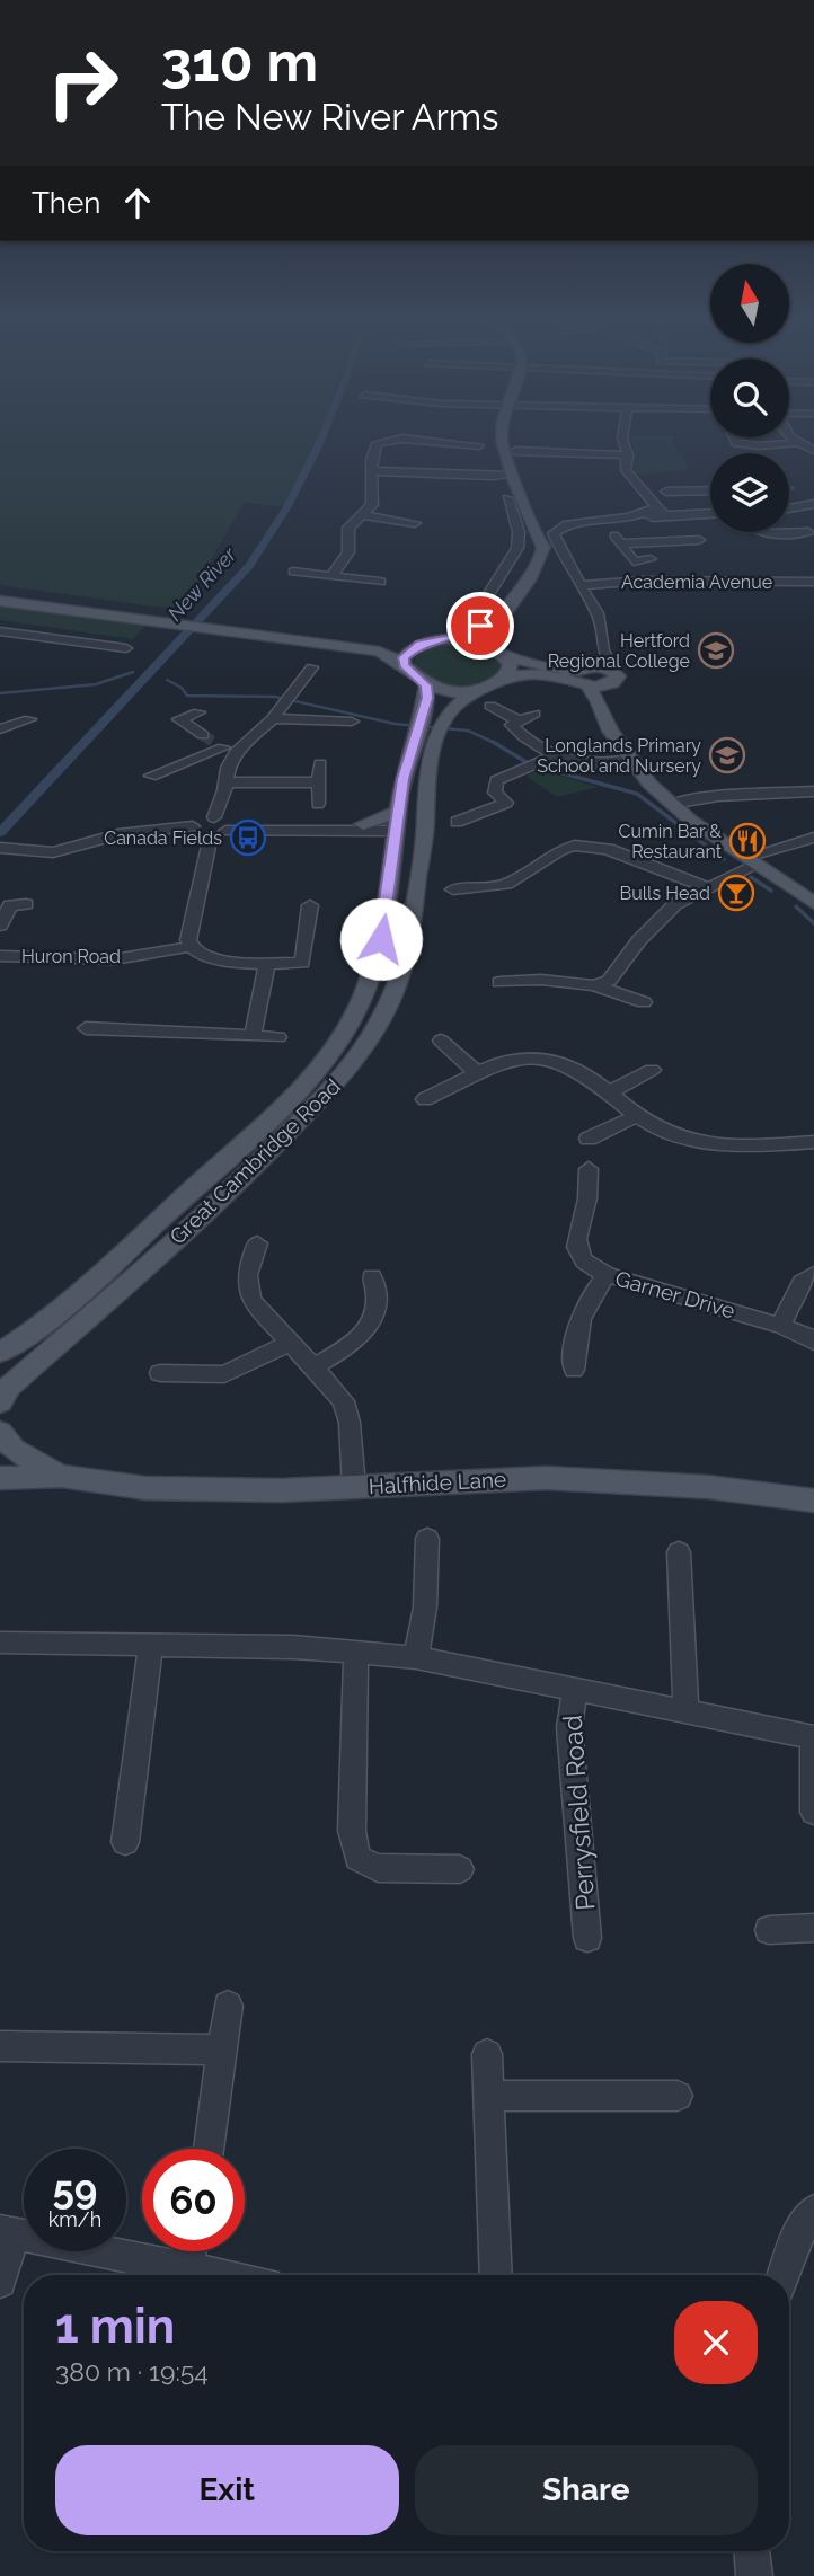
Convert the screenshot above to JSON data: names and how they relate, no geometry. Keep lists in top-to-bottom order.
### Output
{
  "streets": {
    "main road": ["Great Cambridge Road", "Halfhide Lane"],
    "street": [
      "Academia Avenue",
      "Huron Road",
      "Garner Drive",
      "Perrysfield Road"
    ]
  },
  "water": ["New River"],
  "places": {
    "school or university": ["Hertford Regional College", "Longlands Primary School and Nursery"],
    "bus stop": ["Canada Fields"],
    "restaurant": ["Cumin Bar & Restaurant"],
    "bar": ["Bulls Head"]
  },
  "north": "top",
  "page": {
    "turn": ["310 m", "The New River Arms"],
    "then": "Then",
    "speed": "59 km/h",
    "limit": "60",
    "heading": ["1 min", "380 m · 19:54"],
    "buttons": ["Exit", "Share"]
  }
}
